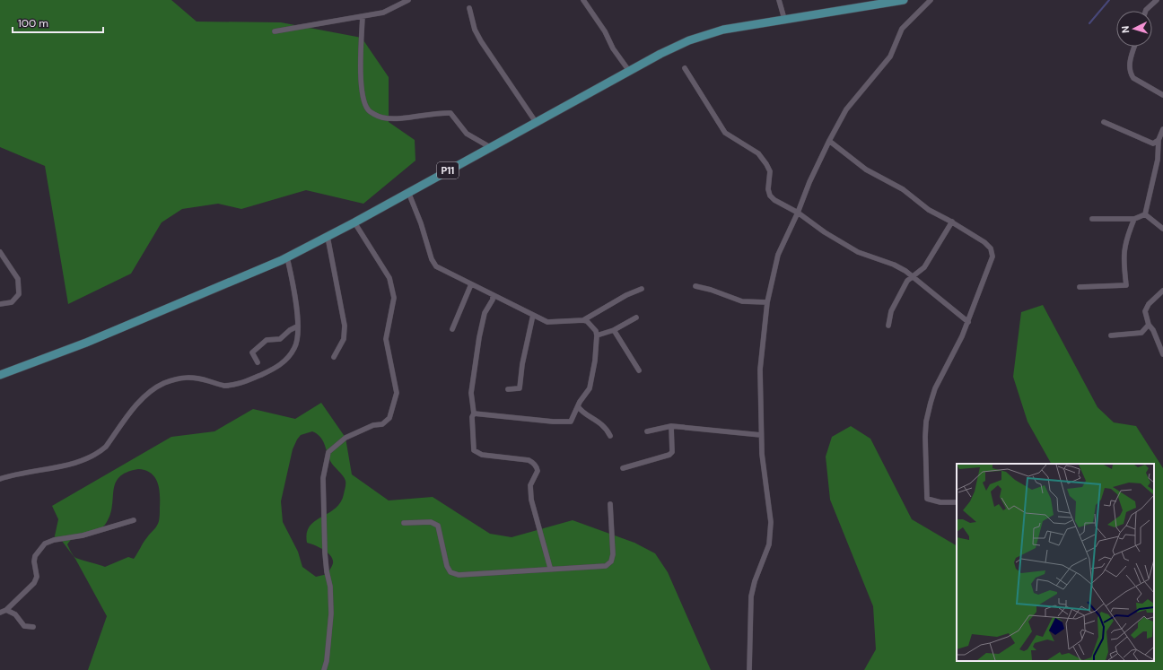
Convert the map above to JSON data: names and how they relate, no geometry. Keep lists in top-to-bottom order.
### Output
{
  "streets": {
    "main road": ["P11"]
  },
  "scale_bar": "100 m",
  "north": "left"
}
